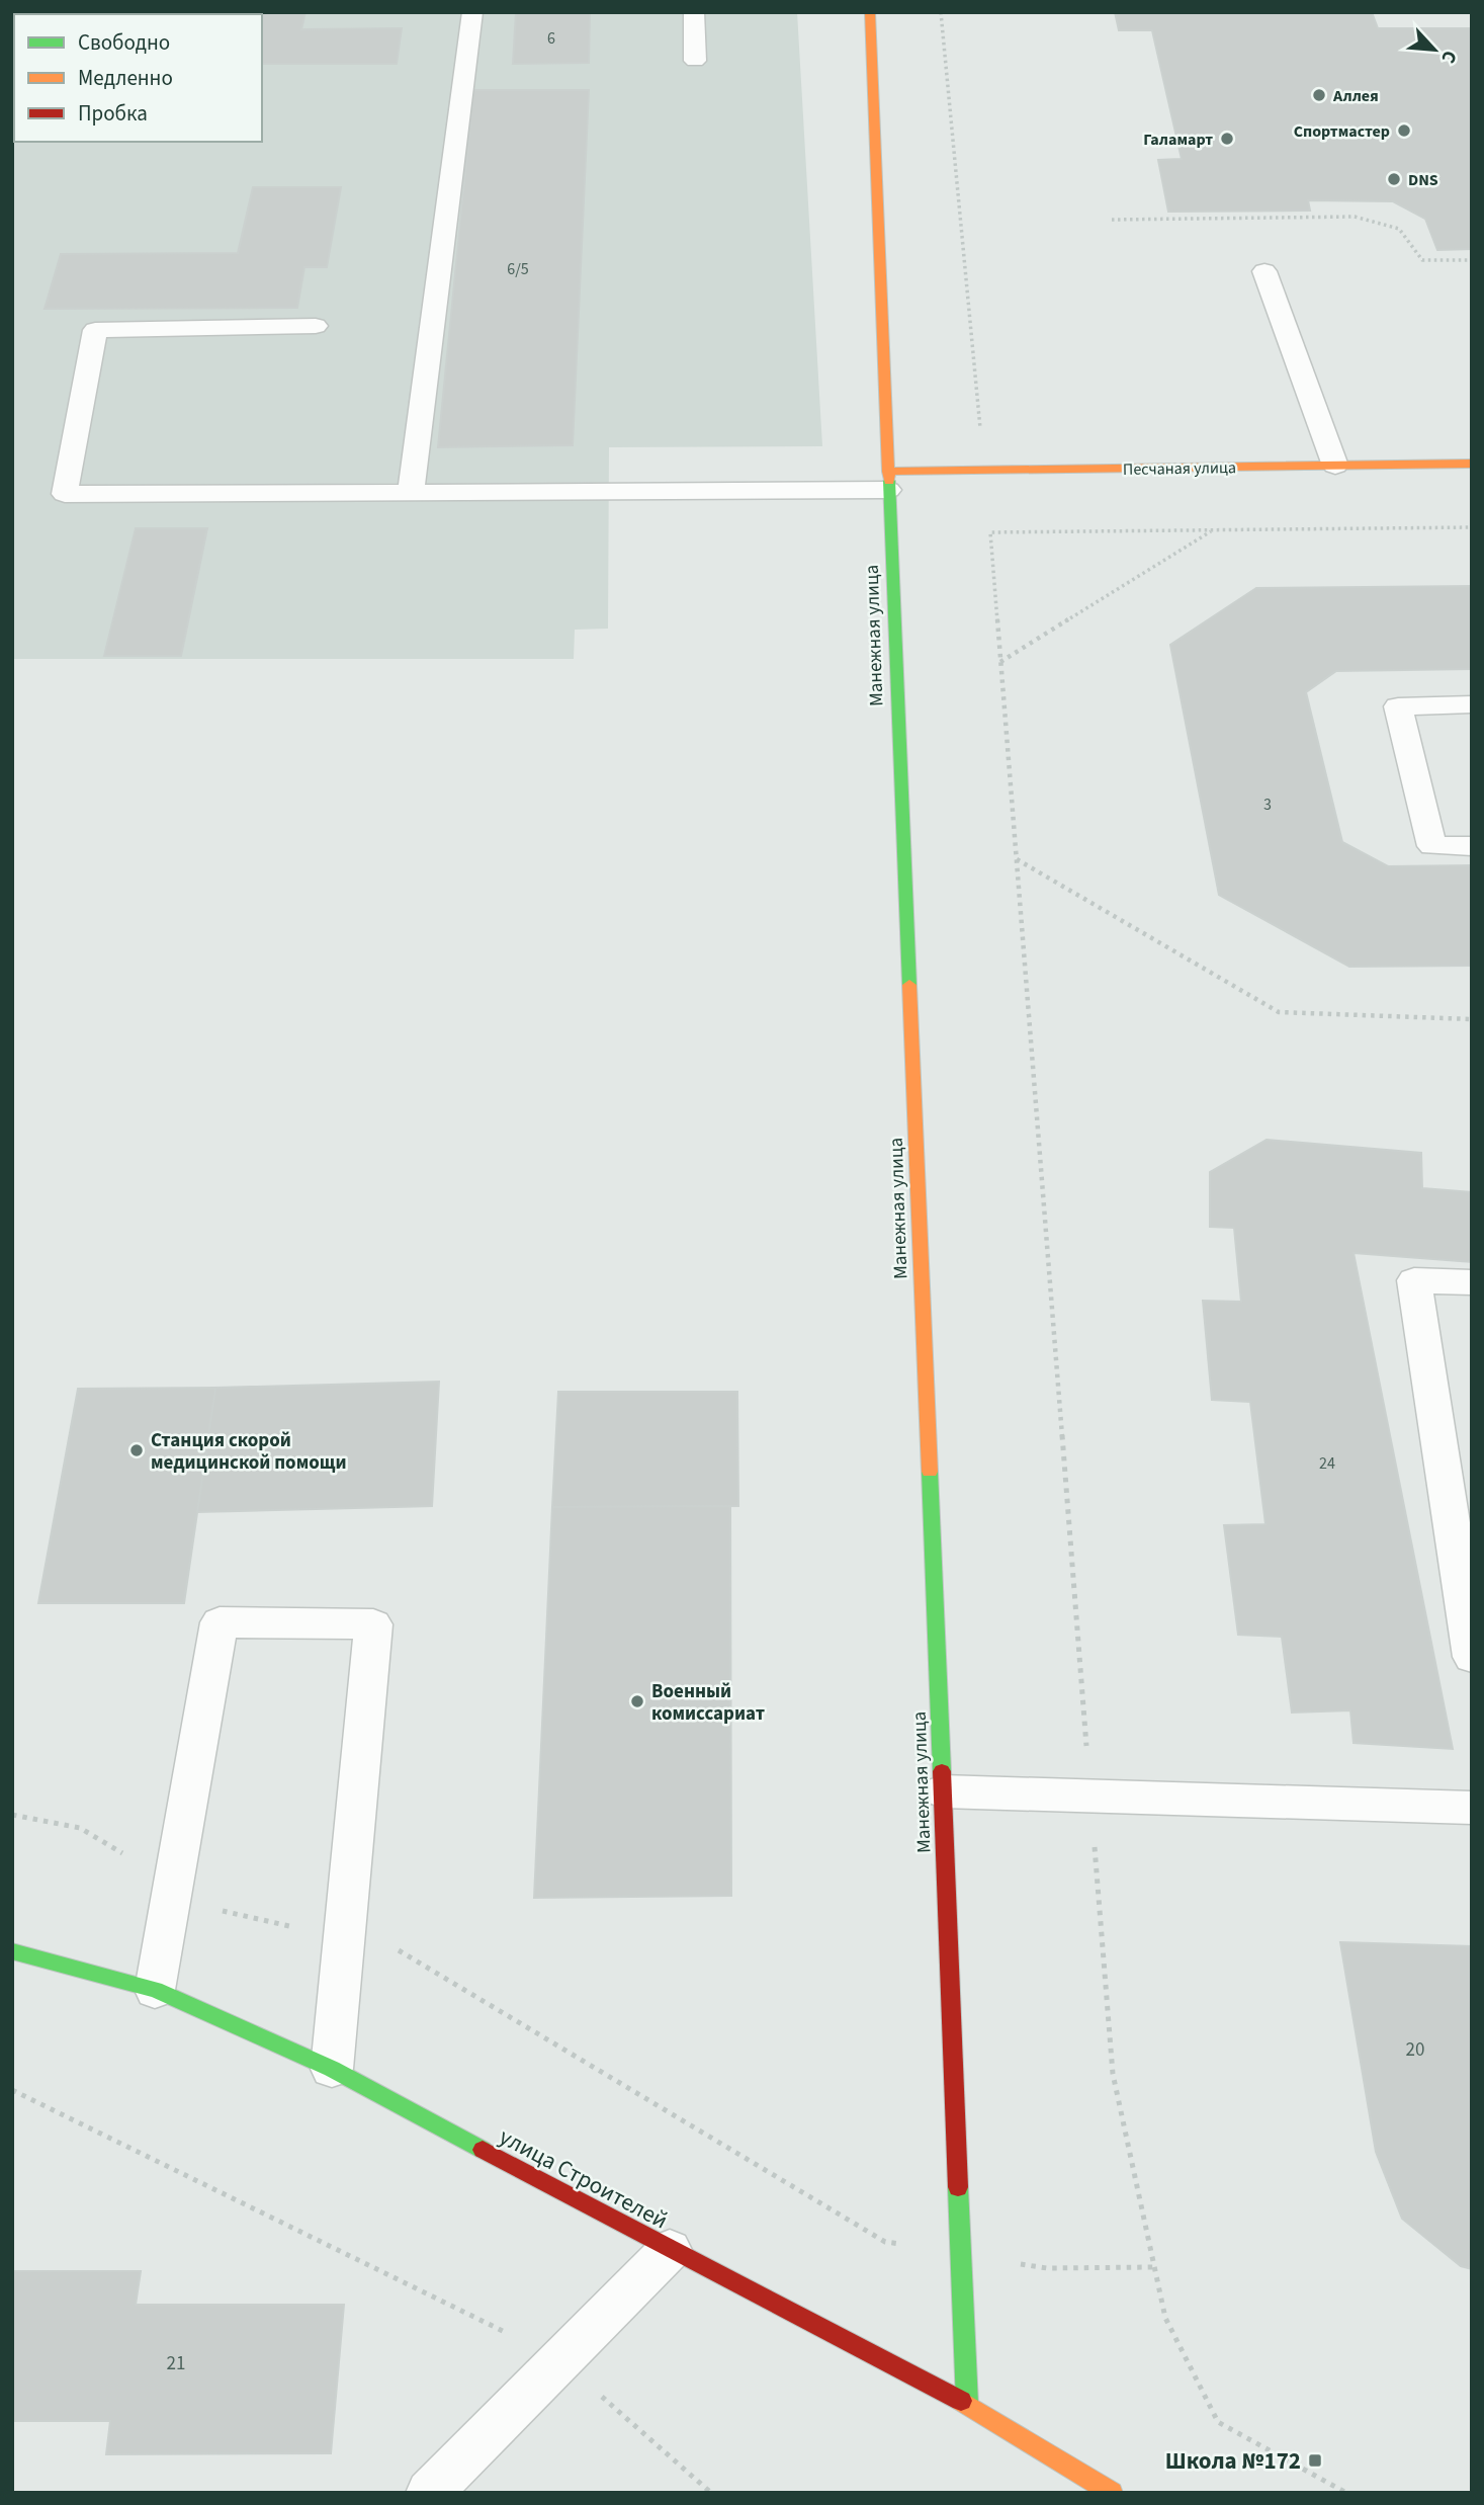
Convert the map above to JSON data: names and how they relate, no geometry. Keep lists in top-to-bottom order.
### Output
{
  "streets": {
    "street": ["Песчаная улица", "Манежная улица", "улица Строителей"]
  },
  "crossings": [
    ["Песчаная улица", "Манежная улица"],
    ["Манежная улица", "улица Строителей"]
  ],
  "places": {
    "other": [
      "Аллея",
      "Спортмастер",
      "Галамарт",
      "DNS",
      "Станция скорой медицинской помощи",
      "Военный комиссариат"
    ],
    "transit": ["Школа №172"]
  },
  "house_numbers": [
    "6",
    "6/5",
    "3",
    "24",
    "20",
    "21"
  ],
  "legend": ["Свободно", "Медленно", "Пробка"],
  "north": "bottom right"
}
